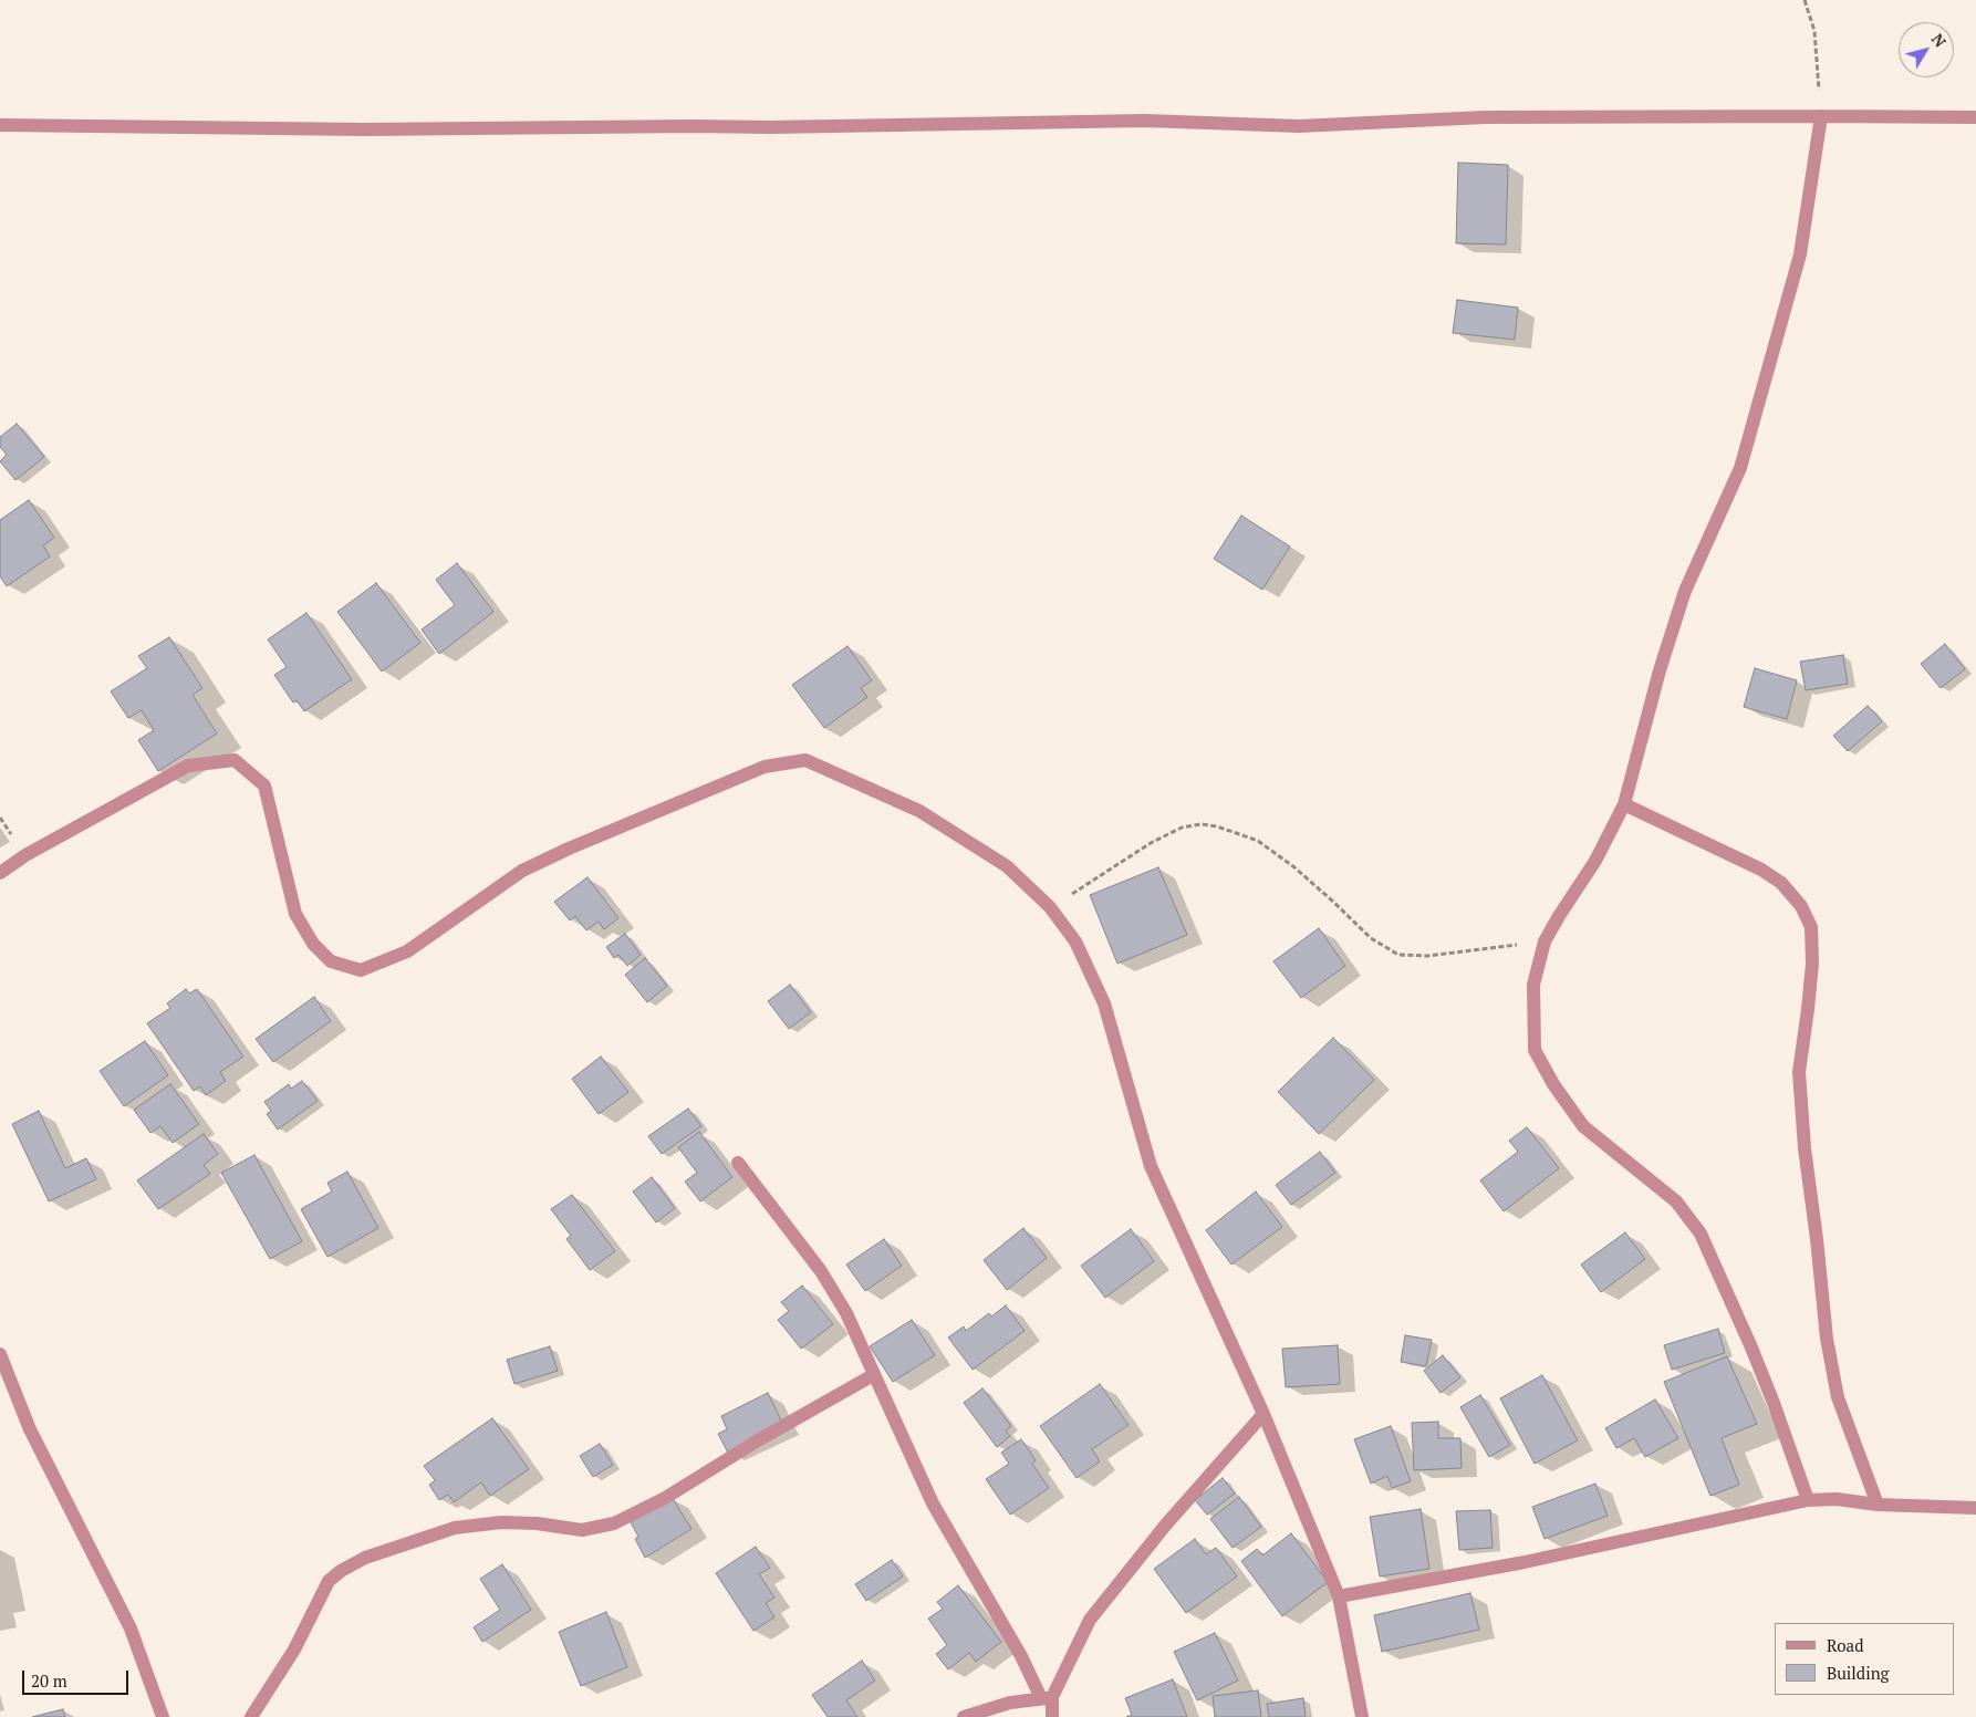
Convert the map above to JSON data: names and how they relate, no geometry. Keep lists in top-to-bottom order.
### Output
{
  "legend": ["Road", "Building"],
  "scale_bar": "20 m",
  "north": "top right"
}
